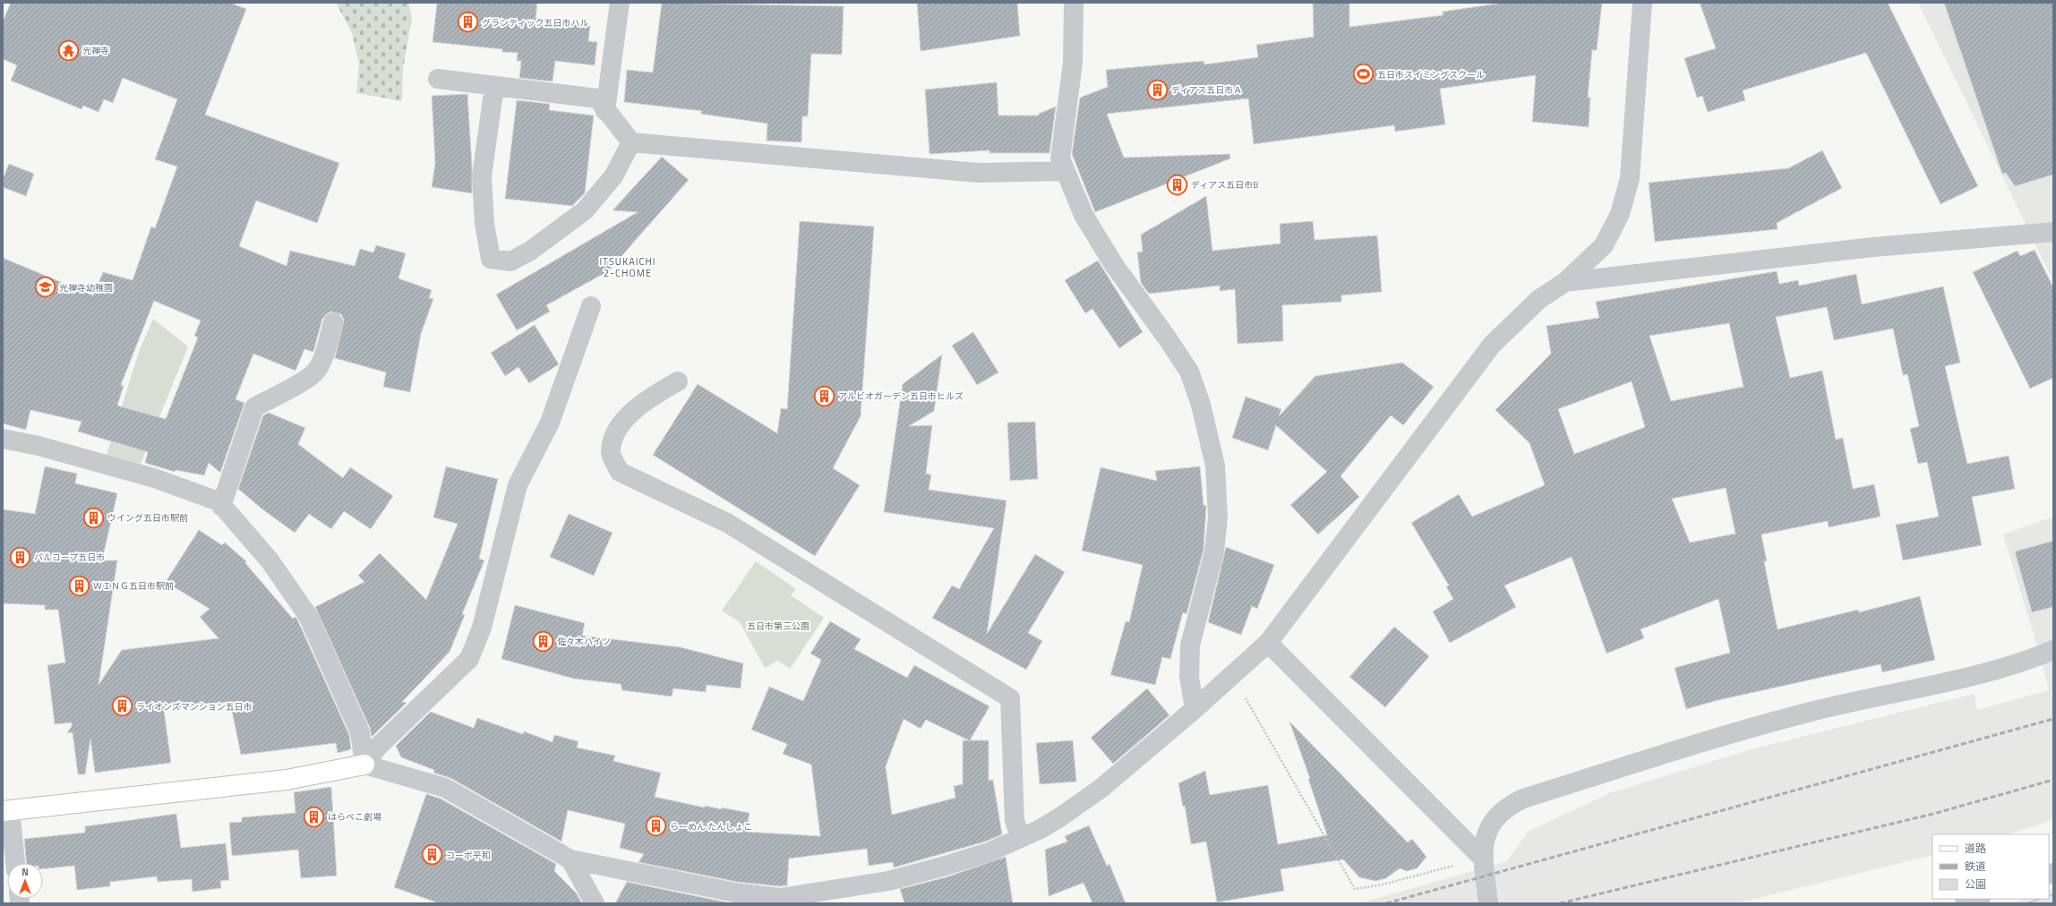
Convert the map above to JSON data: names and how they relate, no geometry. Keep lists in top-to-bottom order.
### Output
{
  "districts": ["ITSUKAICHI 2-CHOME"],
  "parks": ["五日市第三公園"],
  "places": {
    "building": [
      "グランティック五日市ハル",
      "ディアス五日市Ａ",
      "ディアス五日市B",
      "アルビオガーデン五日市ヒルズ",
      "ウイング五日市駅前",
      "パルコープ五日市",
      "ＷＩＮＧ五日市駅前",
      "佐々木ハイツ",
      "ライオンズマンション五日市",
      "はらぺこ劇場",
      "らーめん たんしょこ",
      "コーポ平和"
    ],
    "temple": ["光禅寺"],
    "sports": ["五日市スイミングスクール"],
    "school or university": ["光禅寺幼稚園"]
  },
  "legend": ["道路", "鉄道", "公園"],
  "north": "top"
}
